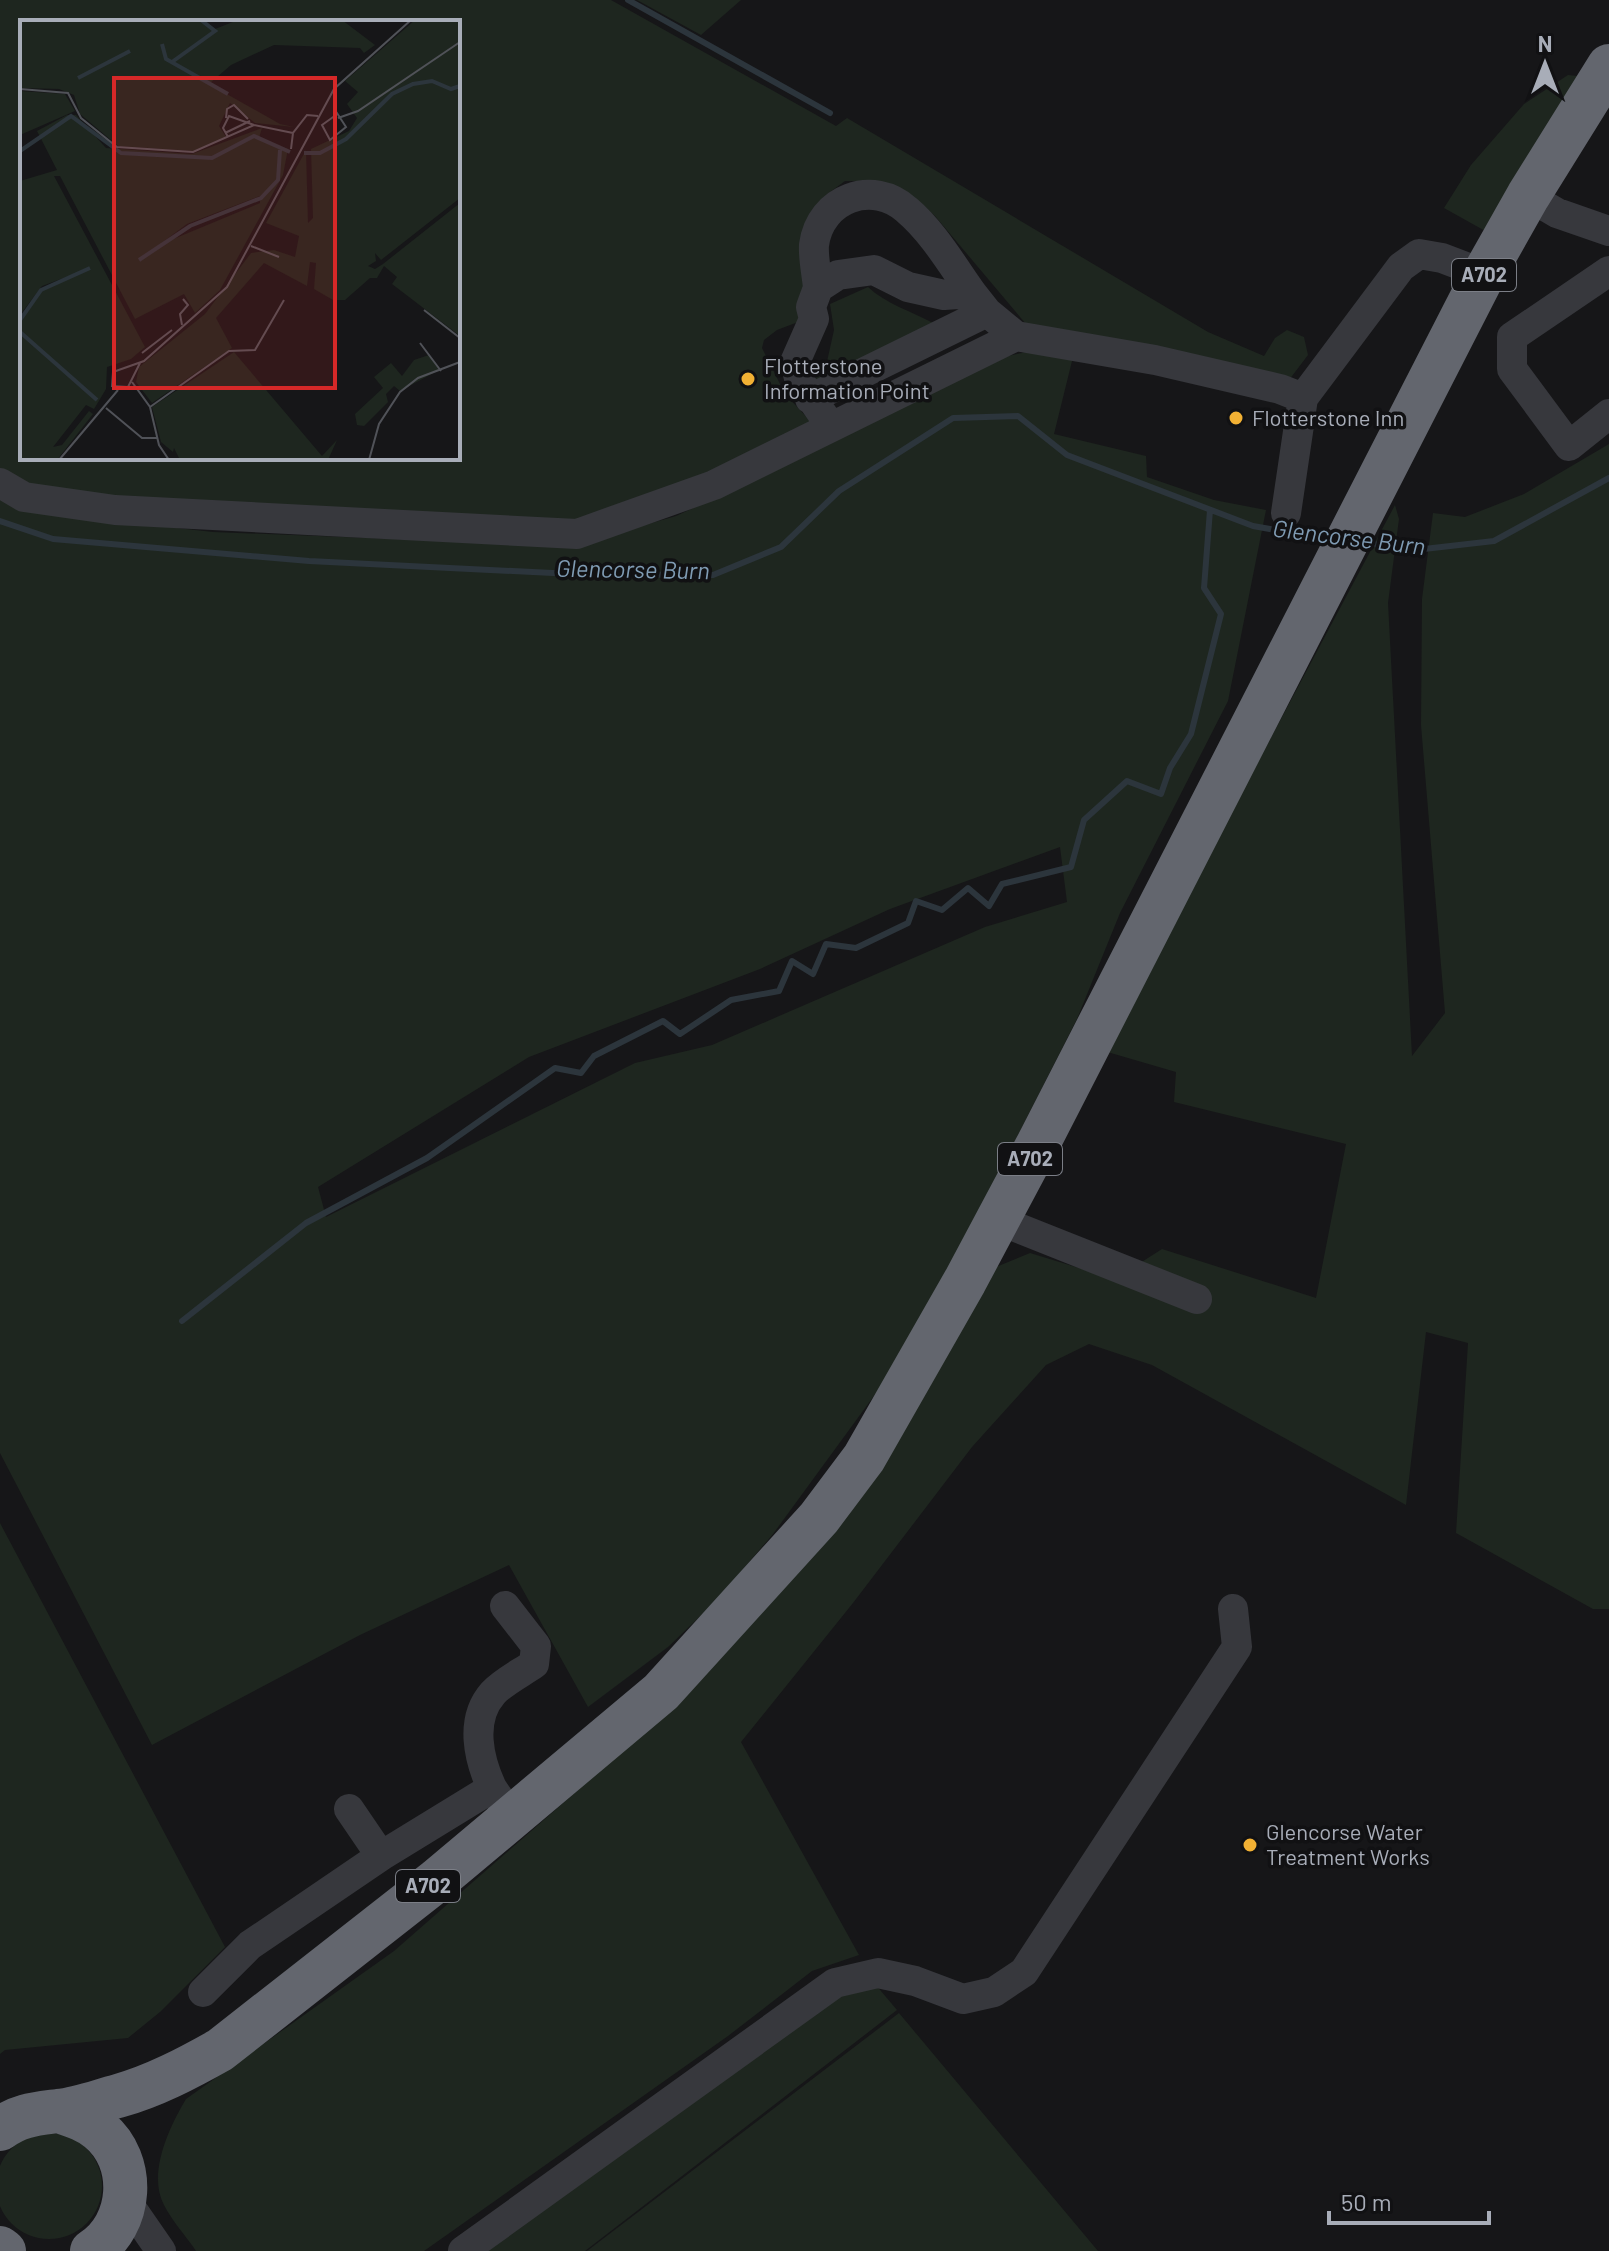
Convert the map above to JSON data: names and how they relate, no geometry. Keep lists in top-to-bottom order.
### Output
{
  "streets": {
    "highway": ["A702"]
  },
  "water": ["Glencorse Burn"],
  "places": ["Flotterstone Information Point", "Flotterstone Inn", "Glencorse Water Treatment Works"],
  "scale_bar": "50 m",
  "north": "top"
}
